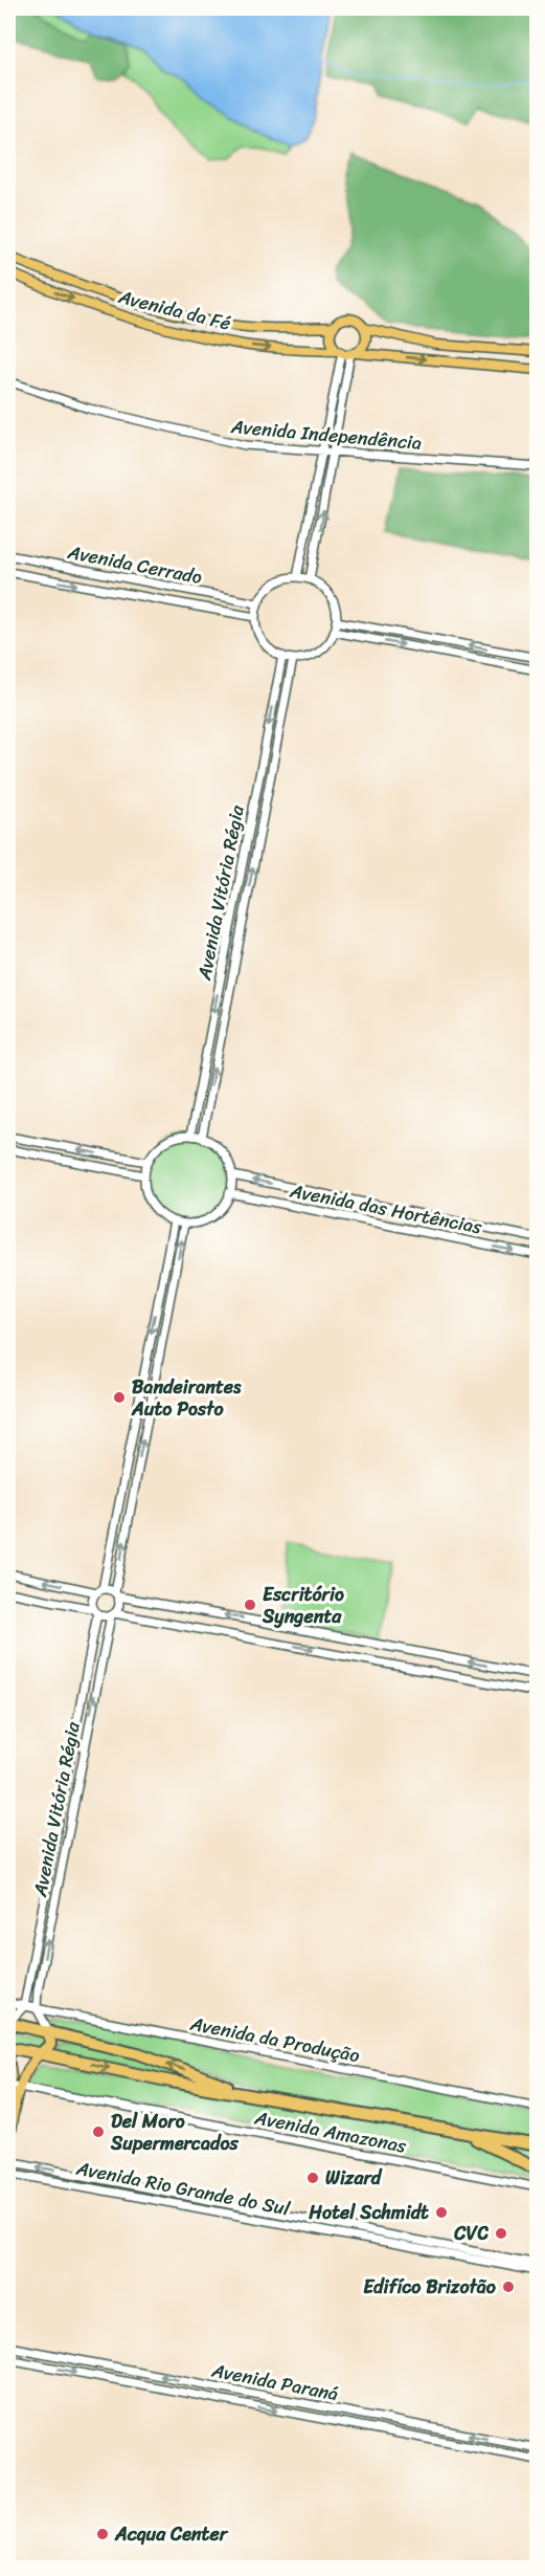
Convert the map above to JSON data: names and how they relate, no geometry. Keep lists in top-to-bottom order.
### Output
{
  "streets": {
    "main road": ["Avenida da Fé"],
    "street": [
      "Avenida Independência",
      "Avenida Cerrado",
      "Avenida Vitória Régia",
      "Avenida das Hortências",
      "Avenida da Produção",
      "Avenida Amazonas",
      "Avenida Rio Grande do Sul",
      "Avenida Paraná"
    ]
  },
  "crossings": [
    ["Avenida Cerrado", "Avenida Vitória Régia"],
    ["Avenida Vitória Régia", "Avenida das Hortências"],
    ["Avenida Vitória Régia", "Avenida da Produção"]
  ],
  "places": [
    "Bandeirantes Auto Posto",
    "Escritório Syngenta",
    "Del Moro Supermercados",
    "Wizard",
    "Hotel Schmidt",
    "CVC",
    "Edifíco Brizotão",
    "Acqua Center"
  ]
}
